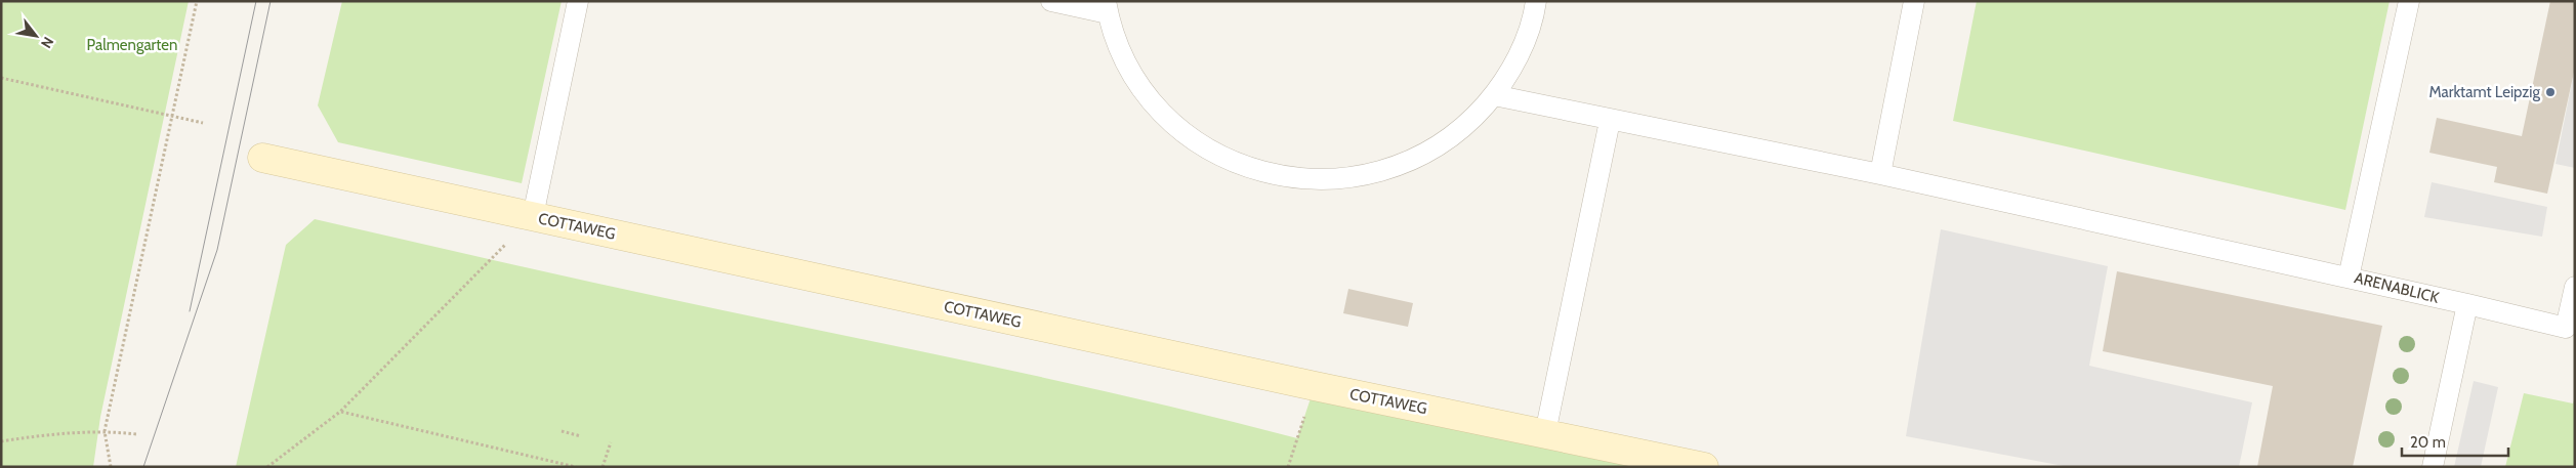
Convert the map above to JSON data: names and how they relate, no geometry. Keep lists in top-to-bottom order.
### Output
{
  "streets": {
    "street": ["COTTAWEG"],
    "lane": ["ARENABLICK"]
  },
  "parks": ["Palmengarten"],
  "places": ["Marktamt Leipzig"],
  "scale_bar": "20 m",
  "north": "bottom right"
}
